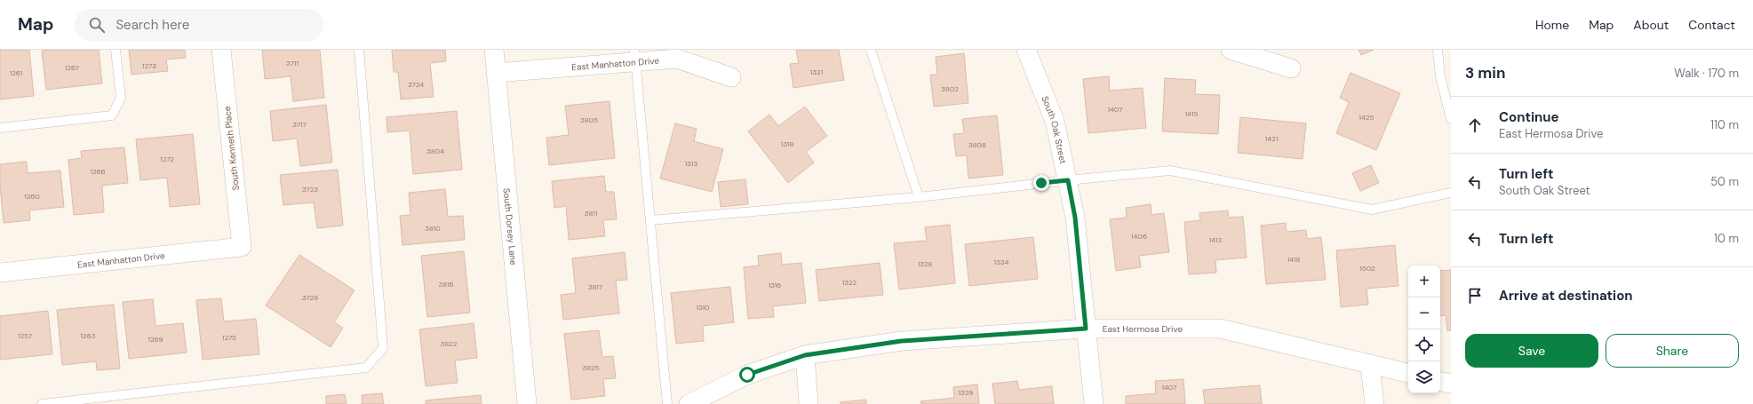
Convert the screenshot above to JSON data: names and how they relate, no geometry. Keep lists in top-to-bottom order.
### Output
{
  "streets": {
    "street": [
      "East Manhatton Drive",
      "South Oak Street",
      "South Kenneth Place",
      "South Dorsey Lane",
      "East Hermosa Drive"
    ]
  },
  "crossings": [
    ["East Manhatton Drive", "South Kenneth Place"],
    ["East Manhatton Drive", "South Dorsey Lane"],
    ["South Oak Street", "East Hermosa Drive"]
  ],
  "house_numbers": [
    "3711",
    "1273",
    "1267",
    "1321",
    "1261",
    "3724",
    "3802",
    "1407",
    "1415",
    "1425",
    "3805",
    "3717",
    "1421",
    "1319",
    "3808",
    "3804",
    "1272",
    "1313",
    "1266",
    "3723",
    "1260",
    "3811",
    "3810",
    "1406",
    "1412",
    "1418",
    "1334",
    "1328",
    "1502",
    "1322",
    "3816",
    "1316",
    "3817",
    "3729",
    "1310",
    "1257",
    "1263",
    "1275",
    "1269",
    "3822",
    "3825",
    "1407",
    "1329"
  ],
  "page": {
    "header": "Map",
    "search": "Search here",
    "nav": [
      "Home",
      "Map",
      "About",
      "Contact"
    ],
    "heading": ["3 min", "Walk · 170 m"],
    "list": [
      ["Continue", "East Hermosa Drive", "110 m"],
      ["Turn left", "South Oak Street", "50 m"],
      ["Turn left", "10 m"],
      "Arrive at destination"
    ],
    "map_buttons": ["+", "−"],
    "buttons": ["Save", "Share"]
  }
}
